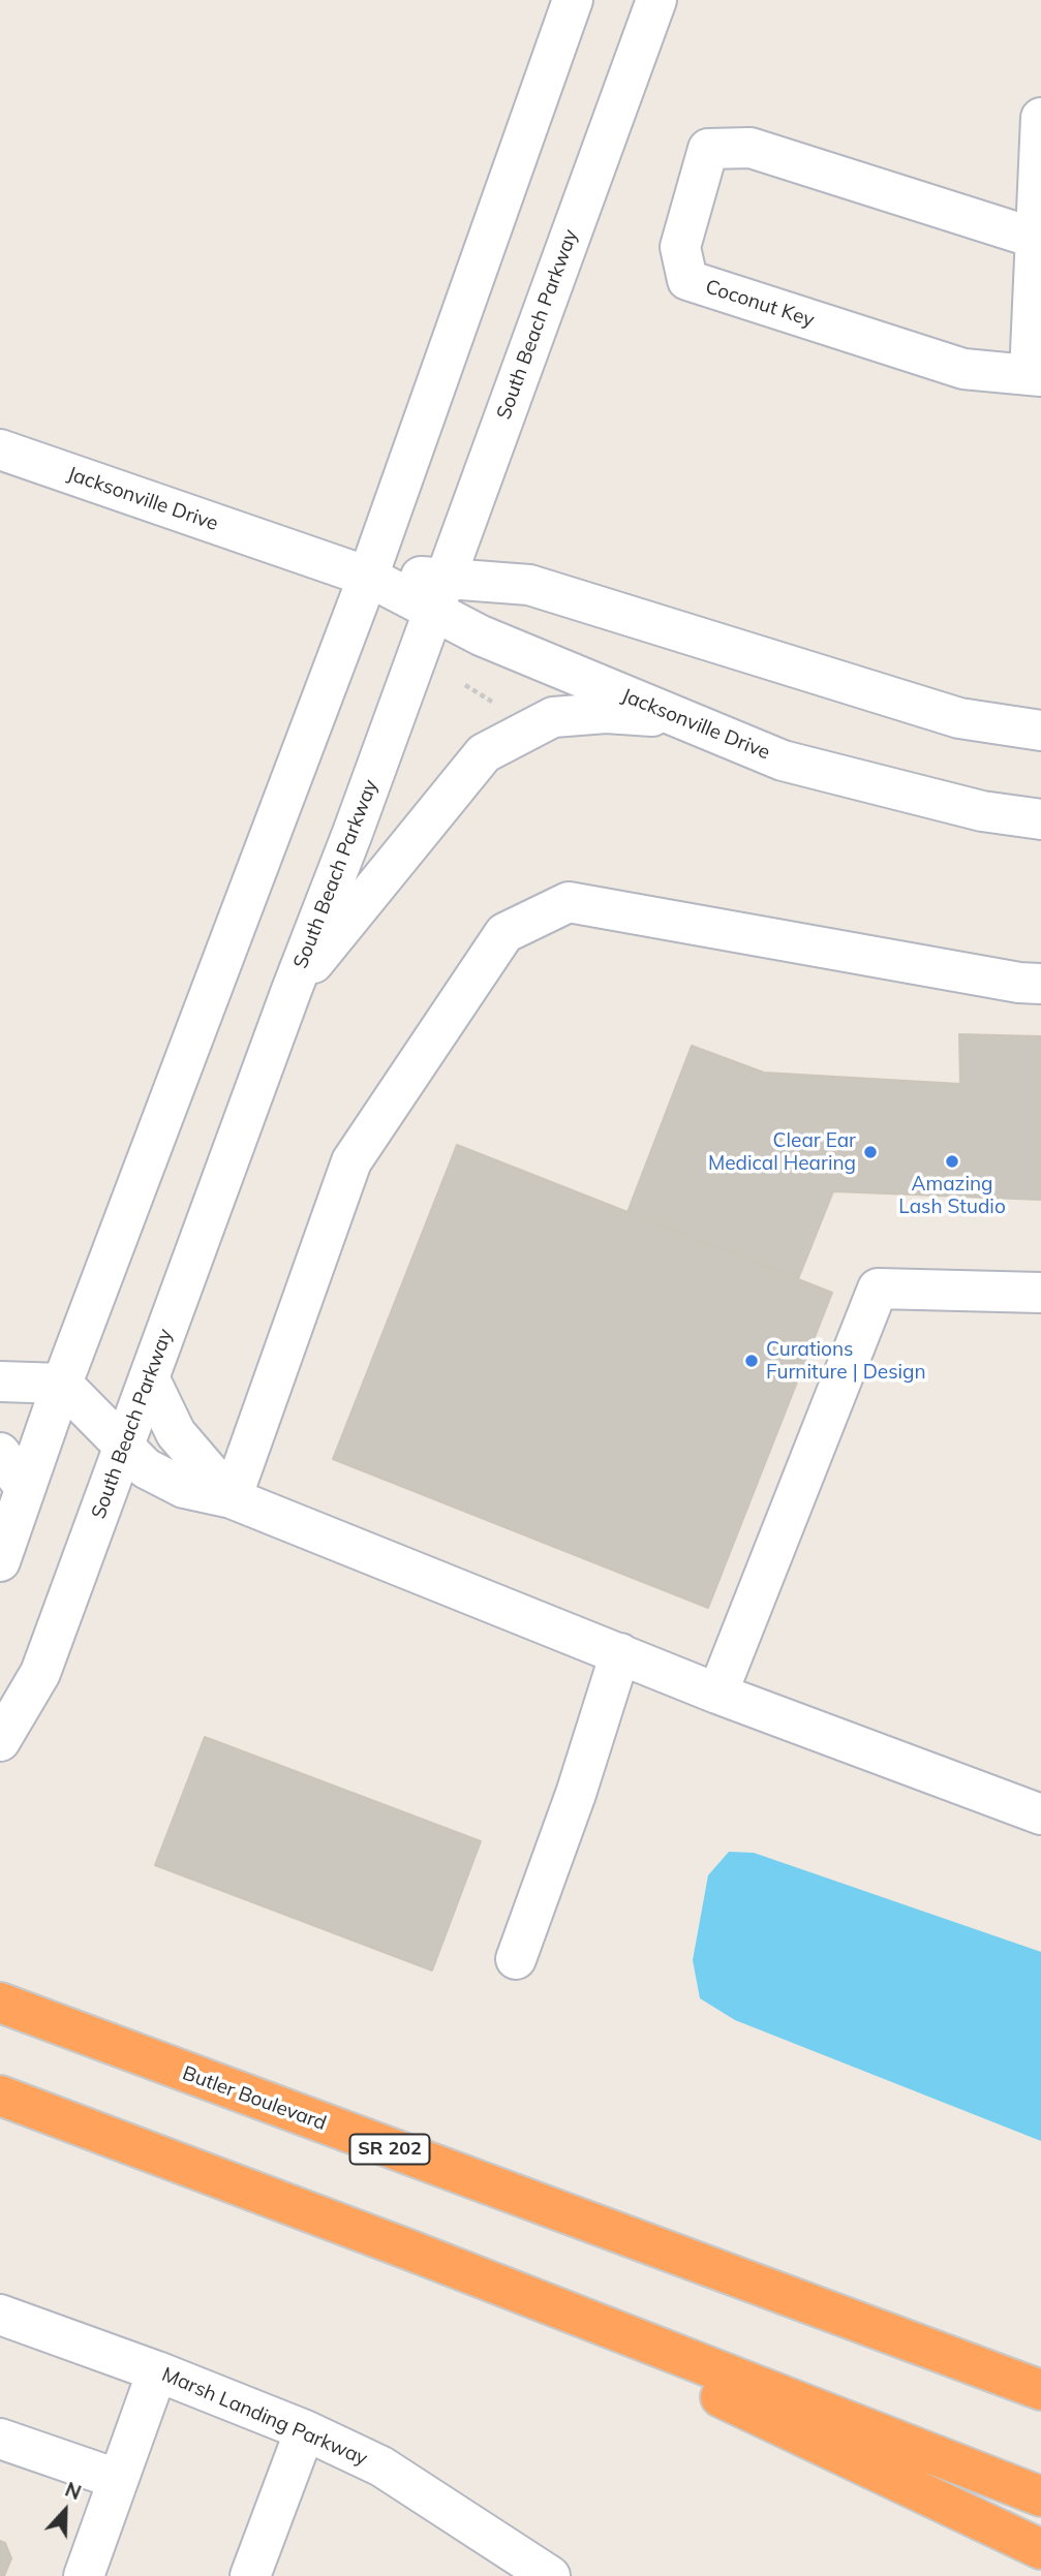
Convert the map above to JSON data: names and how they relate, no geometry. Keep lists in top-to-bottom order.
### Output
{
  "streets": {
    "highway": ["Butler Boulevard", "SR 202"],
    "street": [
      "Coconut Key",
      "South Beach Parkway",
      "Jacksonville Drive",
      "Marsh Landing Parkway"
    ]
  },
  "crossings": [
    ["South Beach Parkway", "Jacksonville Drive"]
  ],
  "places": ["Clear Ear Medical Hearing", "Amazing Lash Studio", "Curations Furniture | Design"],
  "north": "top"
}
